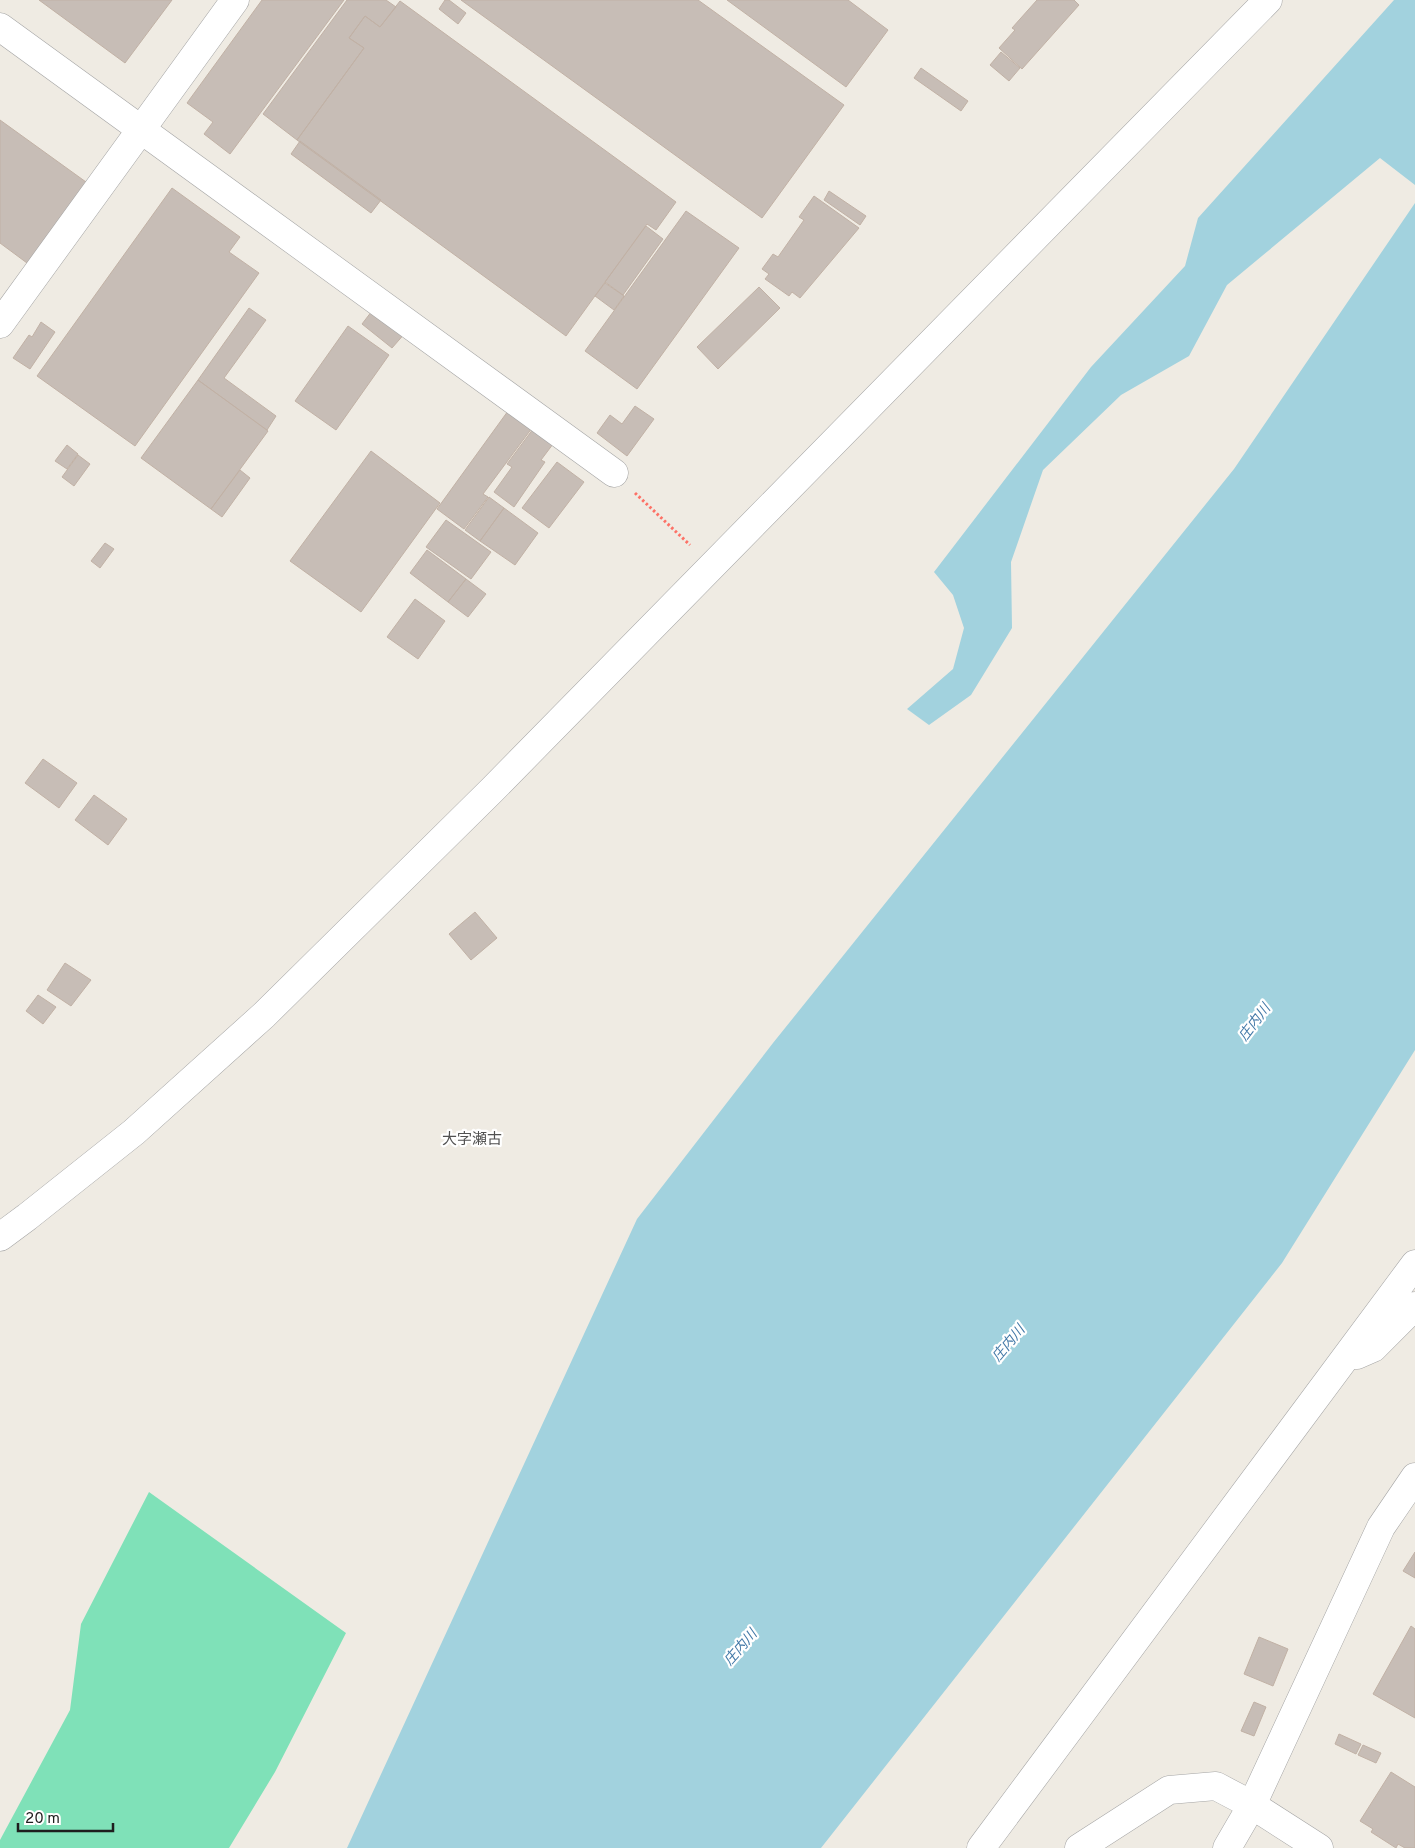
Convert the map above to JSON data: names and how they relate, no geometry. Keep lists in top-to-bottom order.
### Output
{
  "districts": ["大字瀬古"],
  "water": ["庄内川"],
  "scale_bar": "20 m"
}
